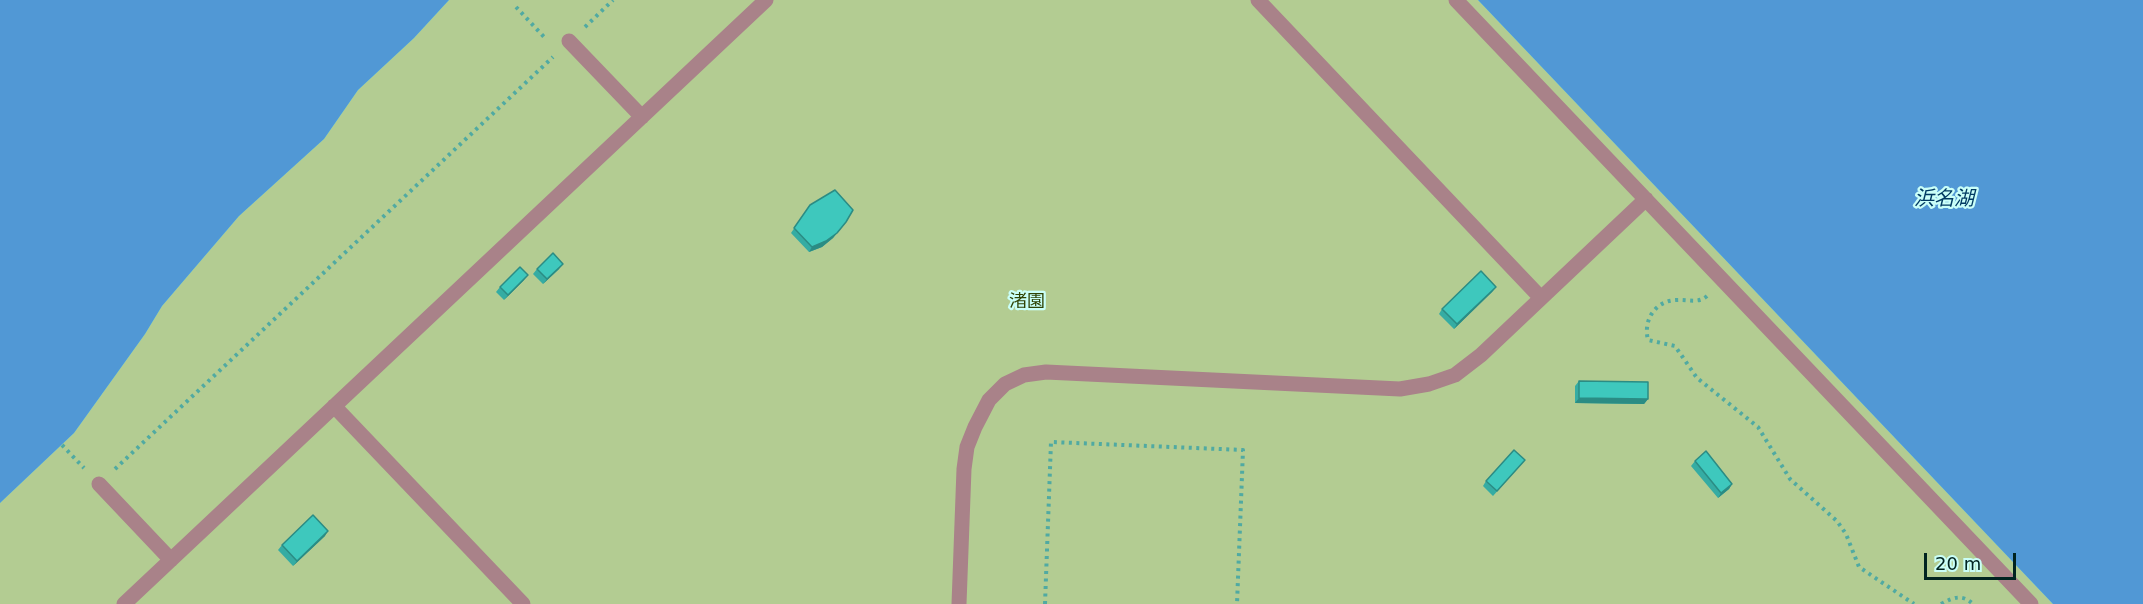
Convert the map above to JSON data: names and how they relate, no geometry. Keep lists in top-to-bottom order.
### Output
{
  "water": ["浜名湖"],
  "parks": ["渚園"],
  "scale_bar": "20 m"
}
